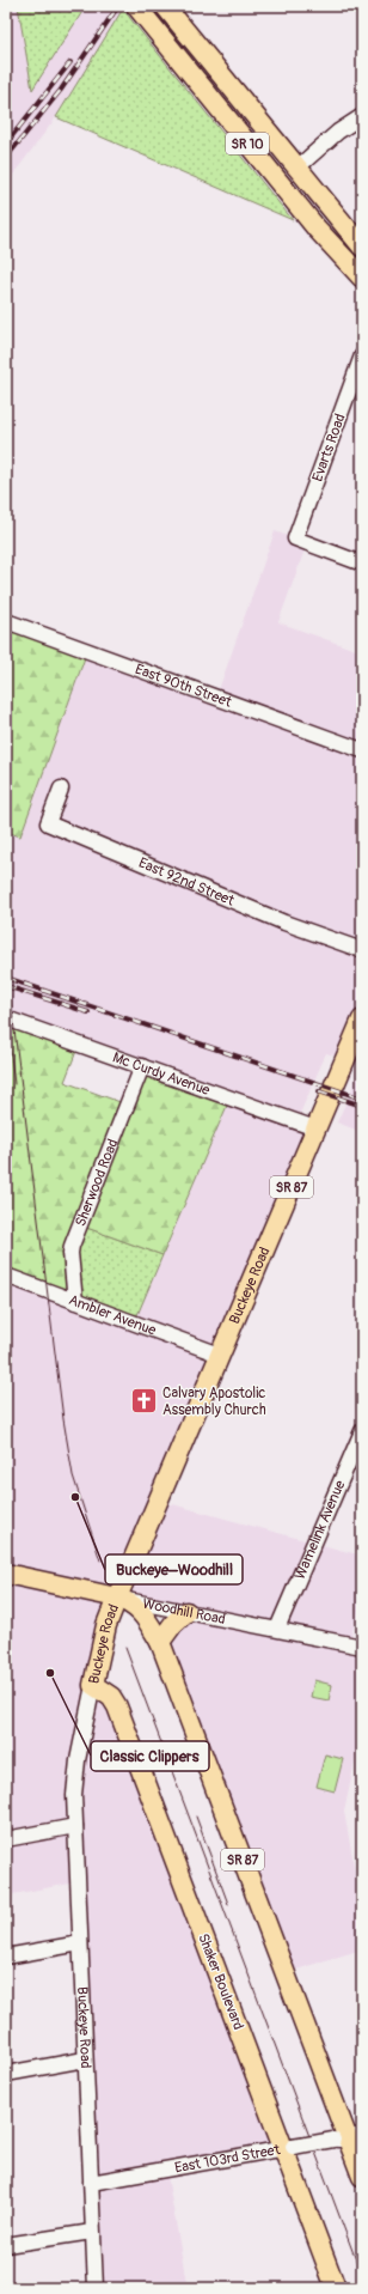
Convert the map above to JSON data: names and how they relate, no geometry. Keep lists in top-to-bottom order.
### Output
{
  "streets": {
    "main road": [
      "SR 10",
      "SR 87",
      "Buckeye Road",
      "Woodhill Road",
      "Shaker Boulevard"
    ],
    "street": [
      "Evarts Road",
      "East 90th Street",
      "East 92nd Street",
      "Mc Curdy Avenue",
      "Sherwood Road",
      "Ambler Avenue",
      "Wamelink Avenue",
      "East 103rd Street"
    ]
  },
  "crossings": [
    ["Mc Curdy Avenue", "Sherwood Road"],
    ["Mc Curdy Avenue", "Buckeye Road"],
    ["Sherwood Road", "Ambler Avenue"],
    ["SR 87", "Buckeye Road"],
    ["SR 87", "Woodhill Road"],
    ["SR 87", "East 103rd Street"],
    ["Buckeye Road", "Ambler Avenue"],
    ["Buckeye Road", "Woodhill Road"],
    ["Buckeye Road", "Shaker Boulevard"],
    ["Buckeye Road", "East 103rd Street"],
    ["Wamelink Avenue", "Woodhill Road"],
    ["Shaker Boulevard", "East 103rd Street"]
  ],
  "places": {
    "church": ["Calvary Apostolic Assembly Church"],
    "other": ["Buckeye–Woodhill", "Classic Clippers"]
  }
}
